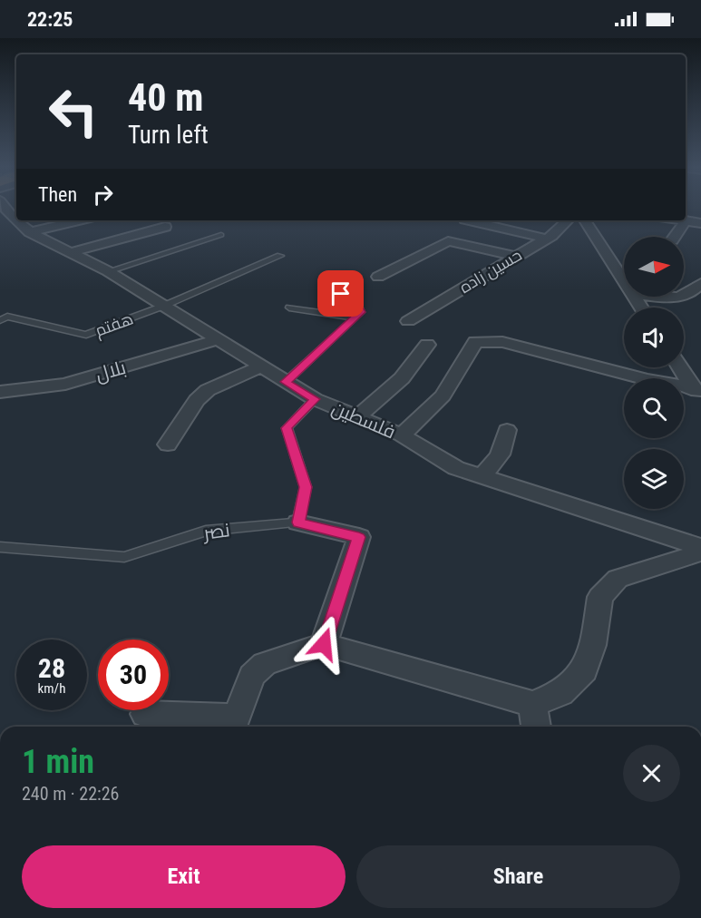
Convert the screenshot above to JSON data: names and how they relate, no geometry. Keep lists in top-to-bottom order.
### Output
{
  "streets": {
    "street": ["حسین زاده", "بلال", "فلسطین"],
    "lane": ["هفتم", "نصر"]
  },
  "crossings": [
    ["هفتم", "فلسطین"],
    ["بلال", "فلسطین"]
  ],
  "north": "right",
  "page": {
    "status": "22:25",
    "turn": ["40 m", "Turn left"],
    "then": "Then",
    "speed": "28 km/h",
    "limit": "30",
    "heading": ["1 min", "240 m · 22:26"],
    "buttons": ["Exit", "Share"]
  }
}
